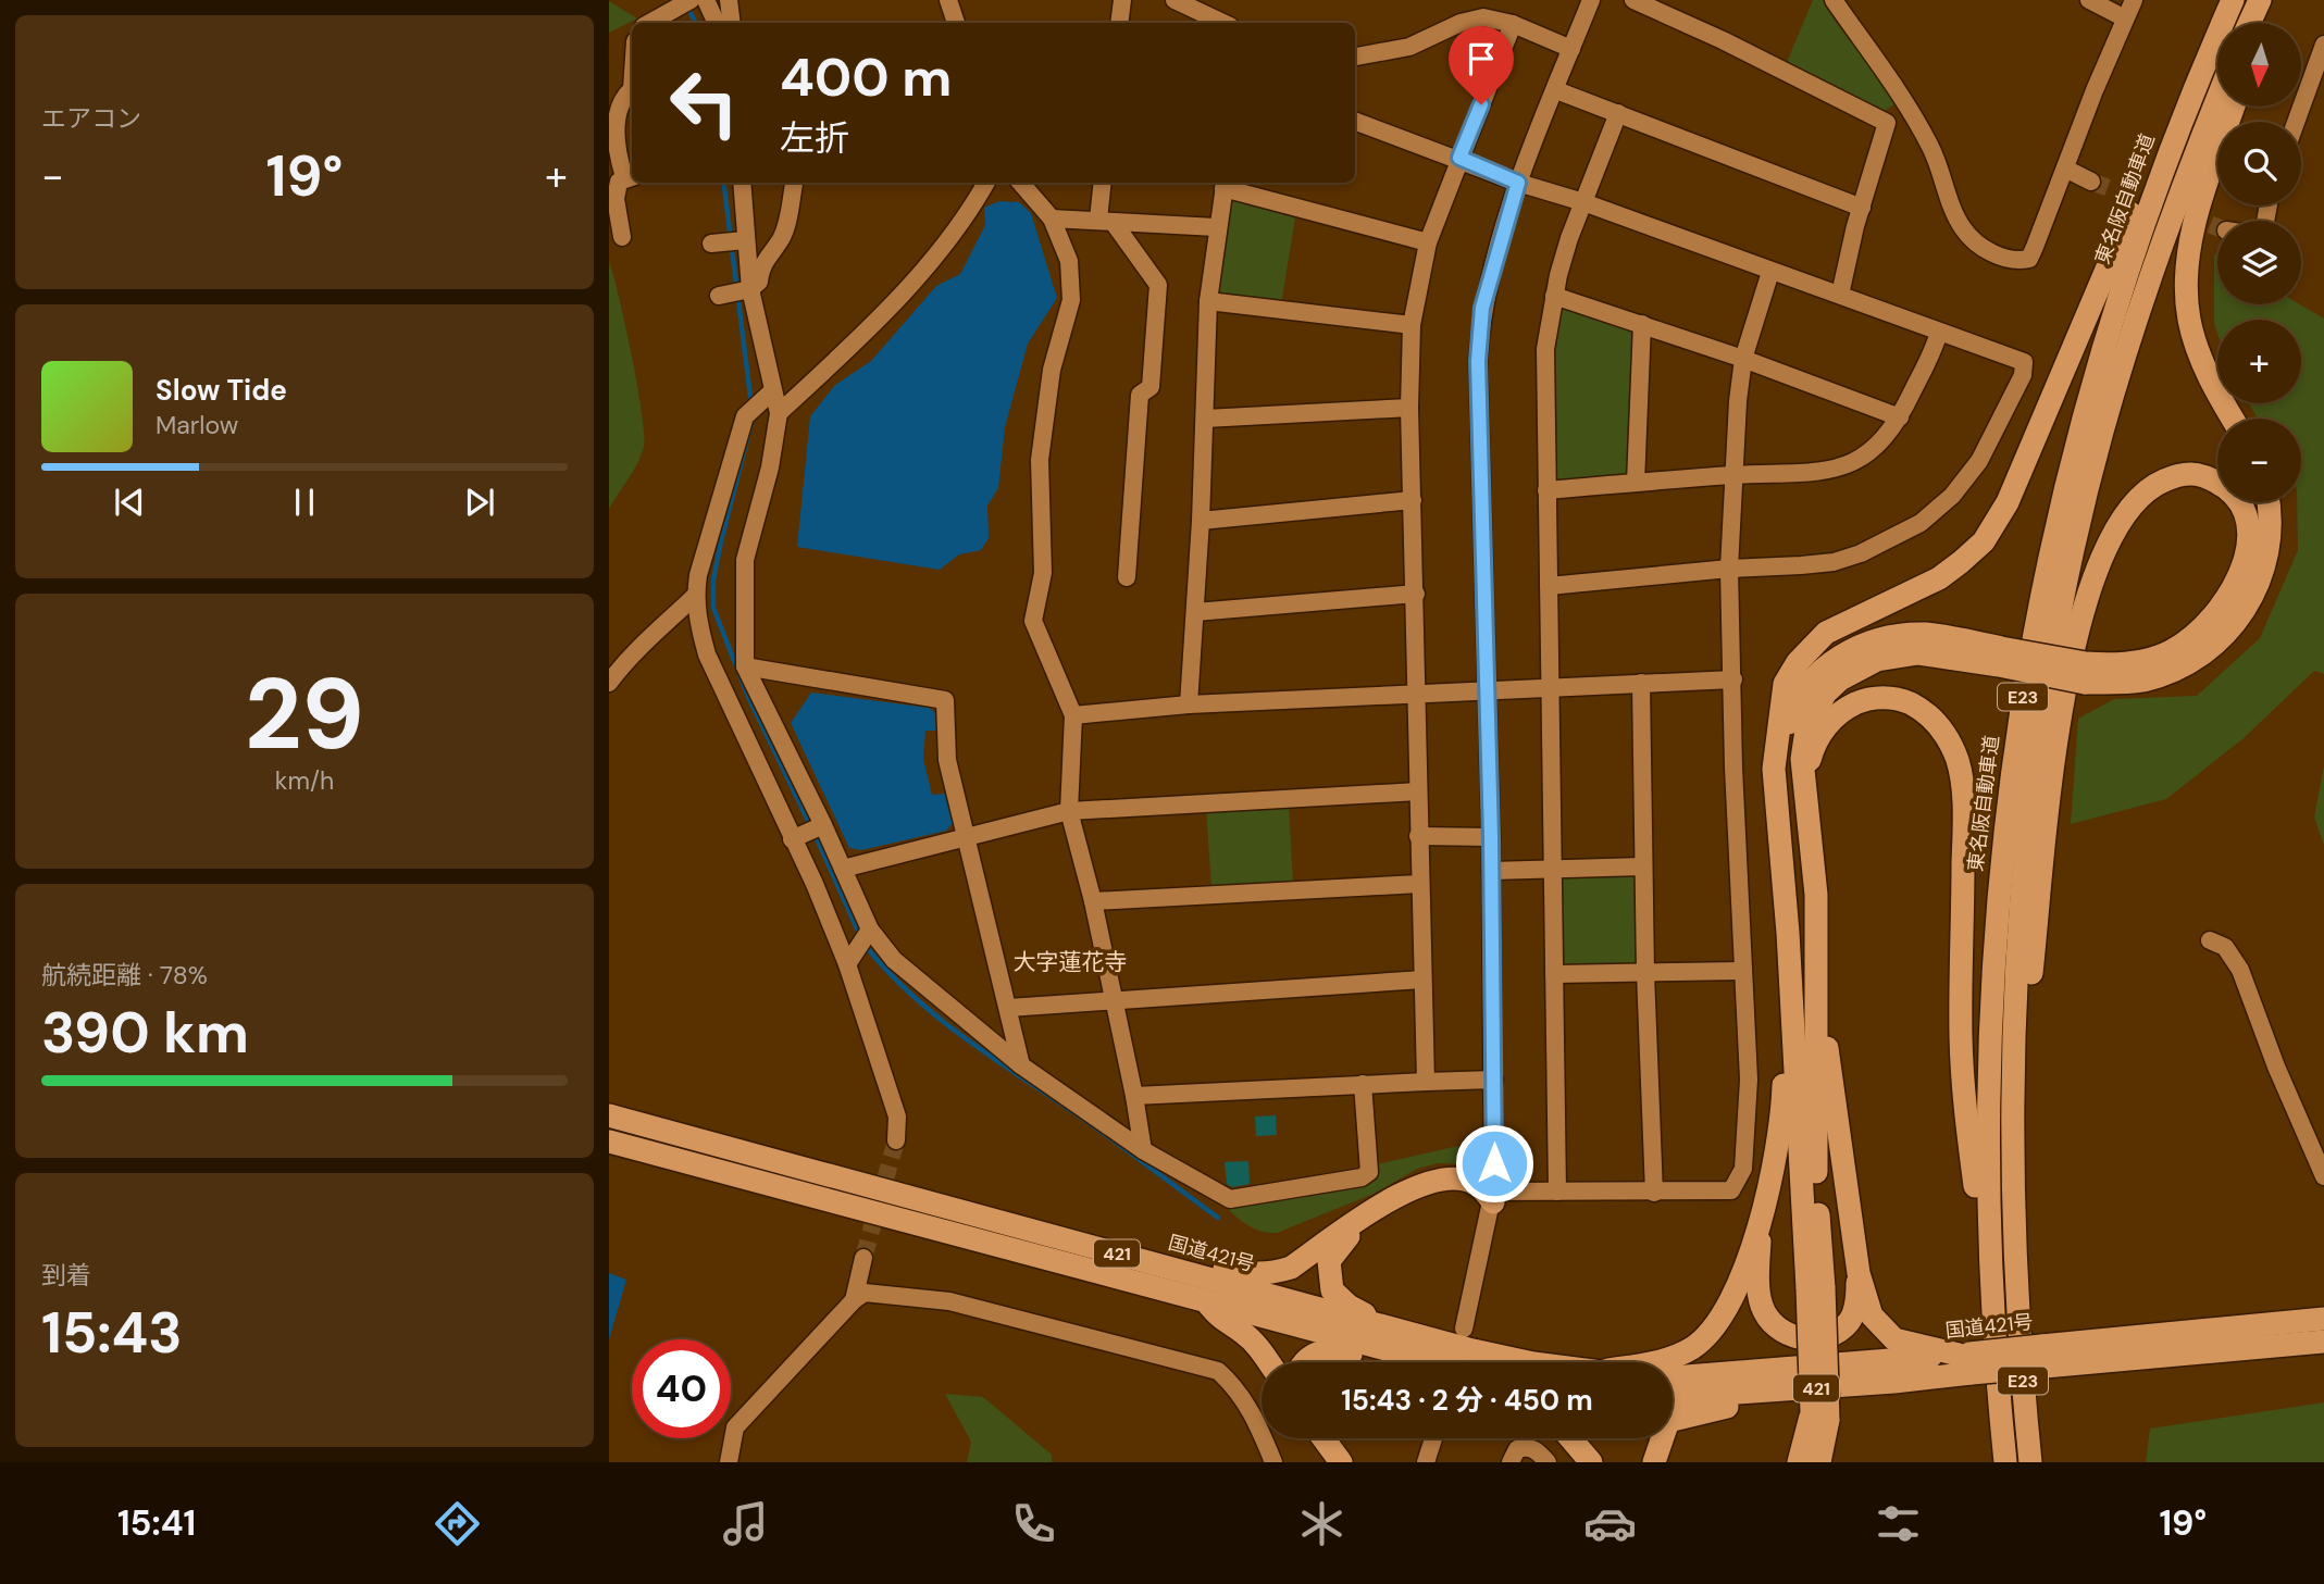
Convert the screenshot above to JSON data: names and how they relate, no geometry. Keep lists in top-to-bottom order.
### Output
{
  "streets": {
    "highway": [
      "東名阪自動車道",
      "E23",
      "421",
      "国道421号"
    ]
  },
  "districts": ["大字蓮花寺"],
  "north": "bottom",
  "page": {
    "tile": [
      "エアコン",
      ["29", "km/h"],
      ["航続距離 · 78%", "390 km"],
      ["到着", "15:43"]
    ],
    "map_buttons": ["+", "−"],
    "turn": ["400 m", "左折"],
    "heat": ["−", "19°", "+"],
    "song": ["Slow Tide", "Marlow"],
    "limit": "40",
    "trip": "15:43 · 2 分 · 450 m",
    "tabs": ["15:41", "19°"]
  }
}
